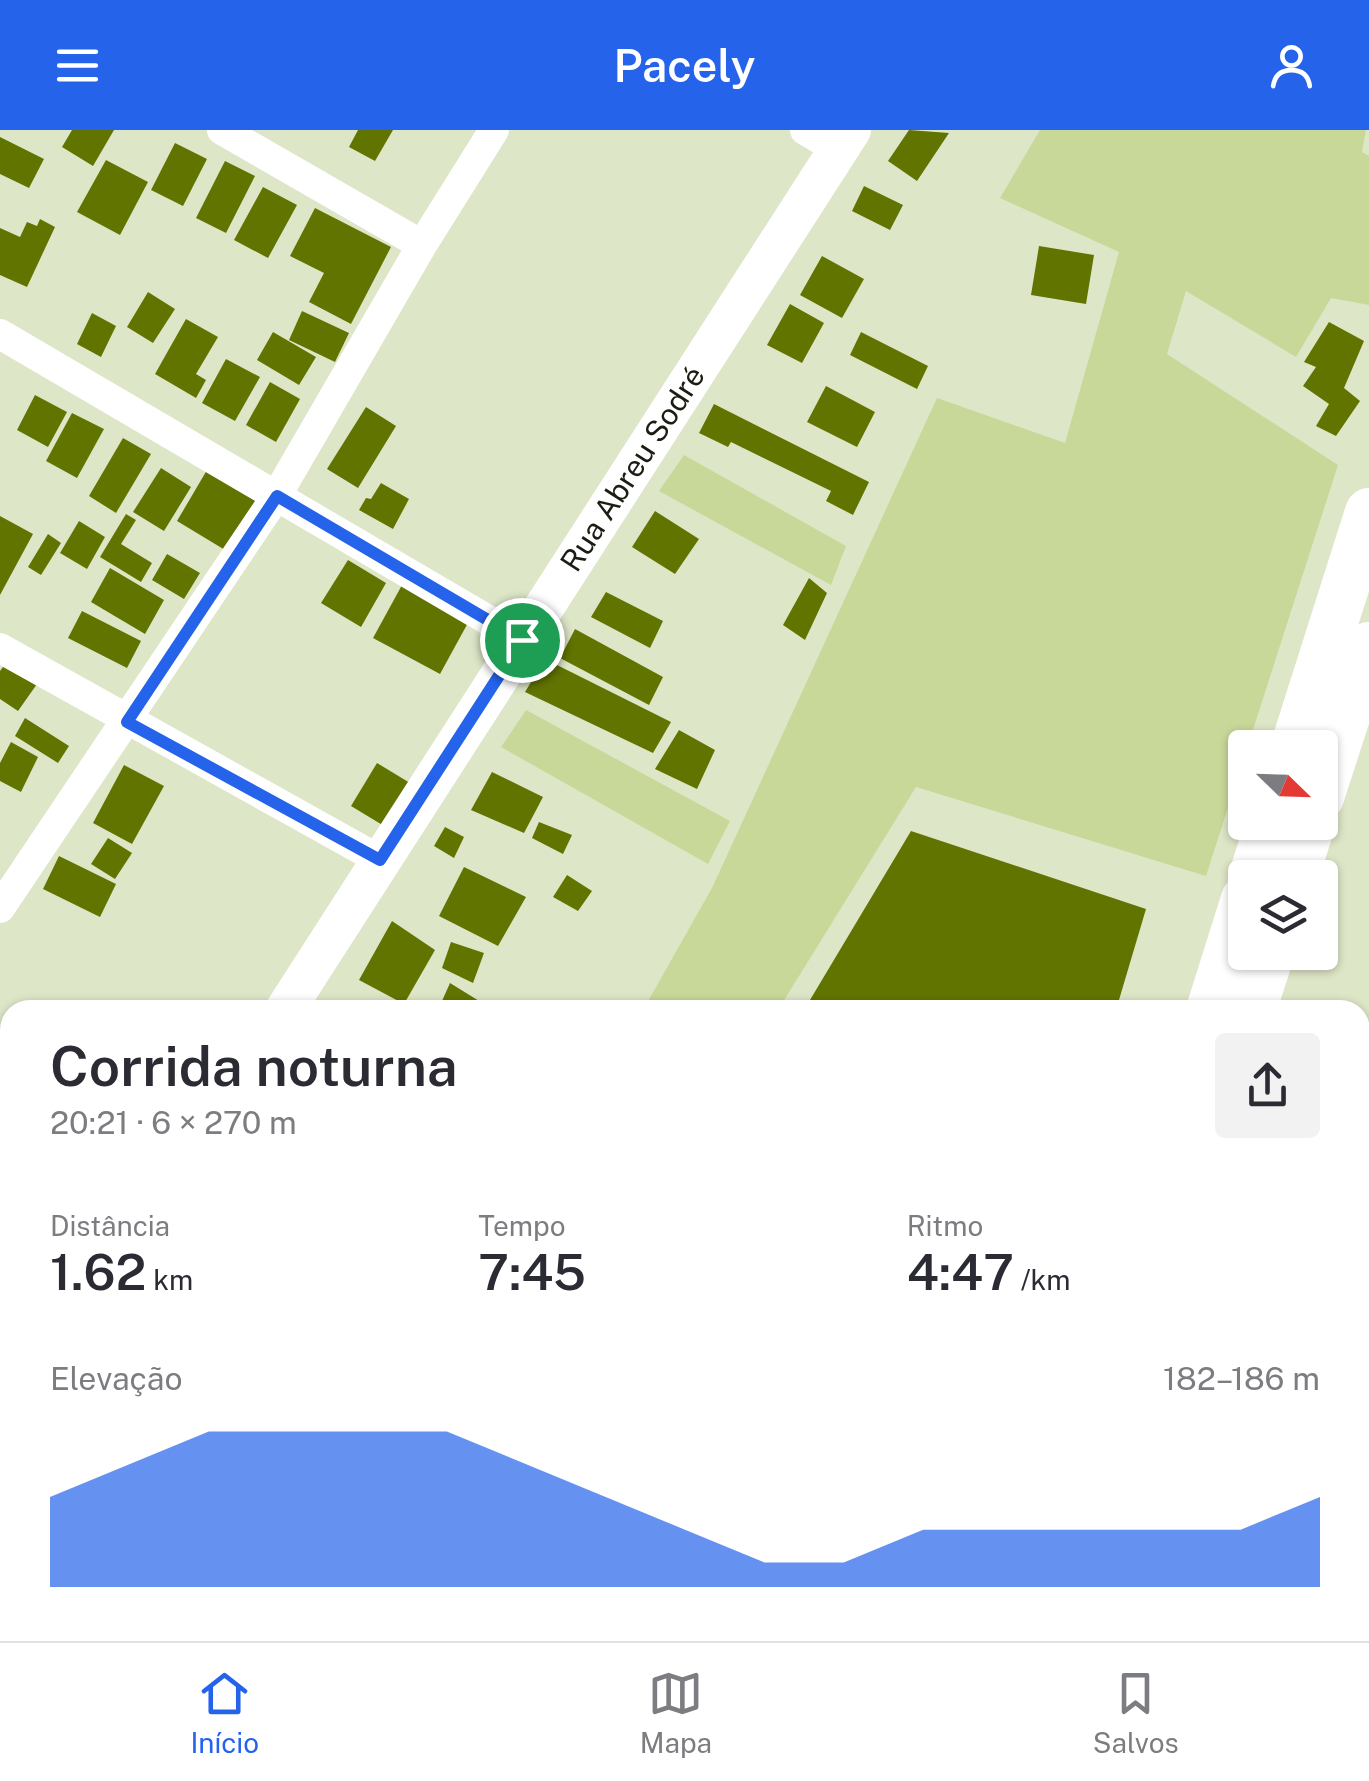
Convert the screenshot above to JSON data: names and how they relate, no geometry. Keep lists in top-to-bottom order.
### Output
{
  "streets": {
    "main road": ["Rua Abreu Sodré"]
  },
  "north": "bottom right",
  "page": {
    "header": "Pacely",
    "heading": ["Corrida noturna", "20:21 · 6 × 270 m"],
    "stats": [
      ["Distância", "1.62 km"],
      ["Tempo", "7:45"],
      ["Ritmo", "4:47 /km"]
    ],
    "chart": ["Elevação", "182–186 m"],
    "tabs": ["Início", "Mapa", "Salvos"]
  }
}
